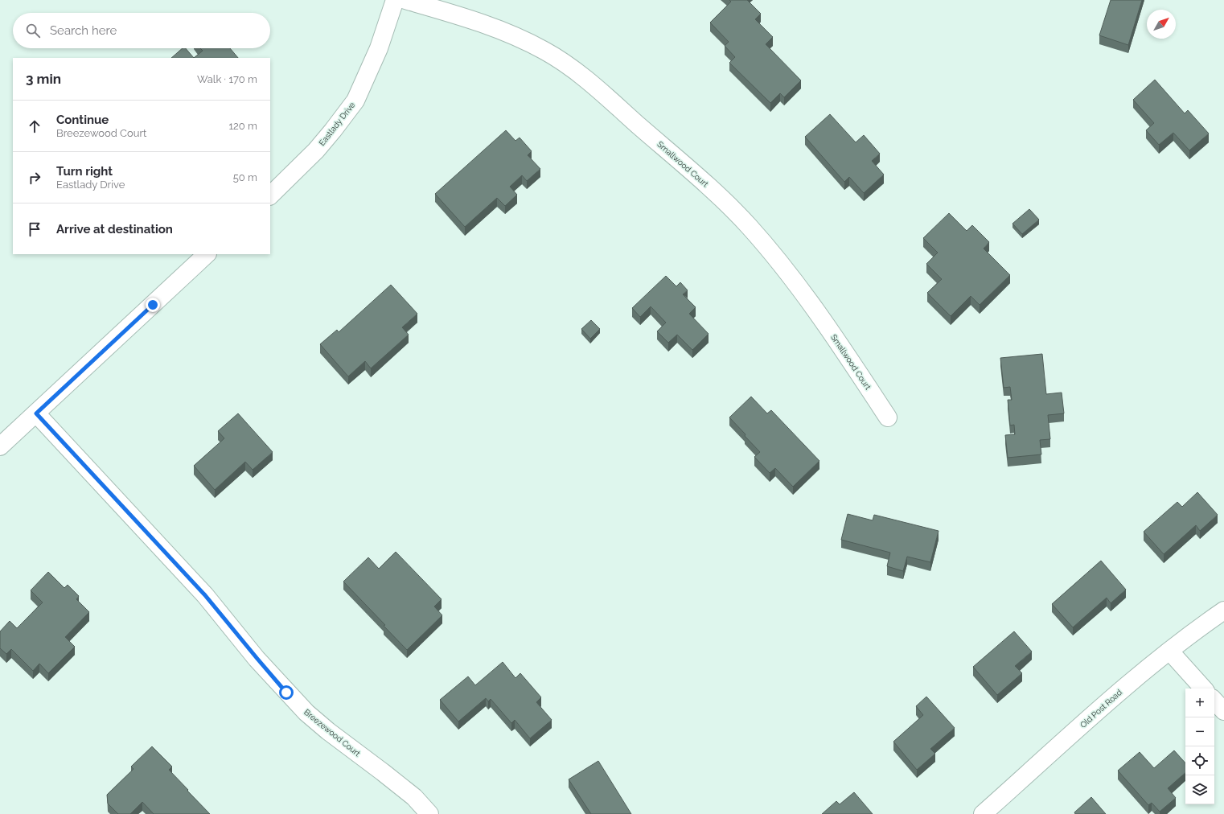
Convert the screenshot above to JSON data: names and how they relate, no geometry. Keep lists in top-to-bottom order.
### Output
{
  "streets": {
    "street": [
      "Eastlady Drive",
      "Smallwood Court",
      "Old Post Road",
      "Breezewood Court"
    ]
  },
  "north": "top right",
  "page": {
    "search": "Search here",
    "heading": ["3 min", "Walk · 170 m"],
    "list": [
      ["Continue", "Breezewood Court", "120 m"],
      ["Turn right", "Eastlady Drive", "50 m"],
      "Arrive at destination"
    ],
    "map_buttons": ["+", "−"]
  }
}
